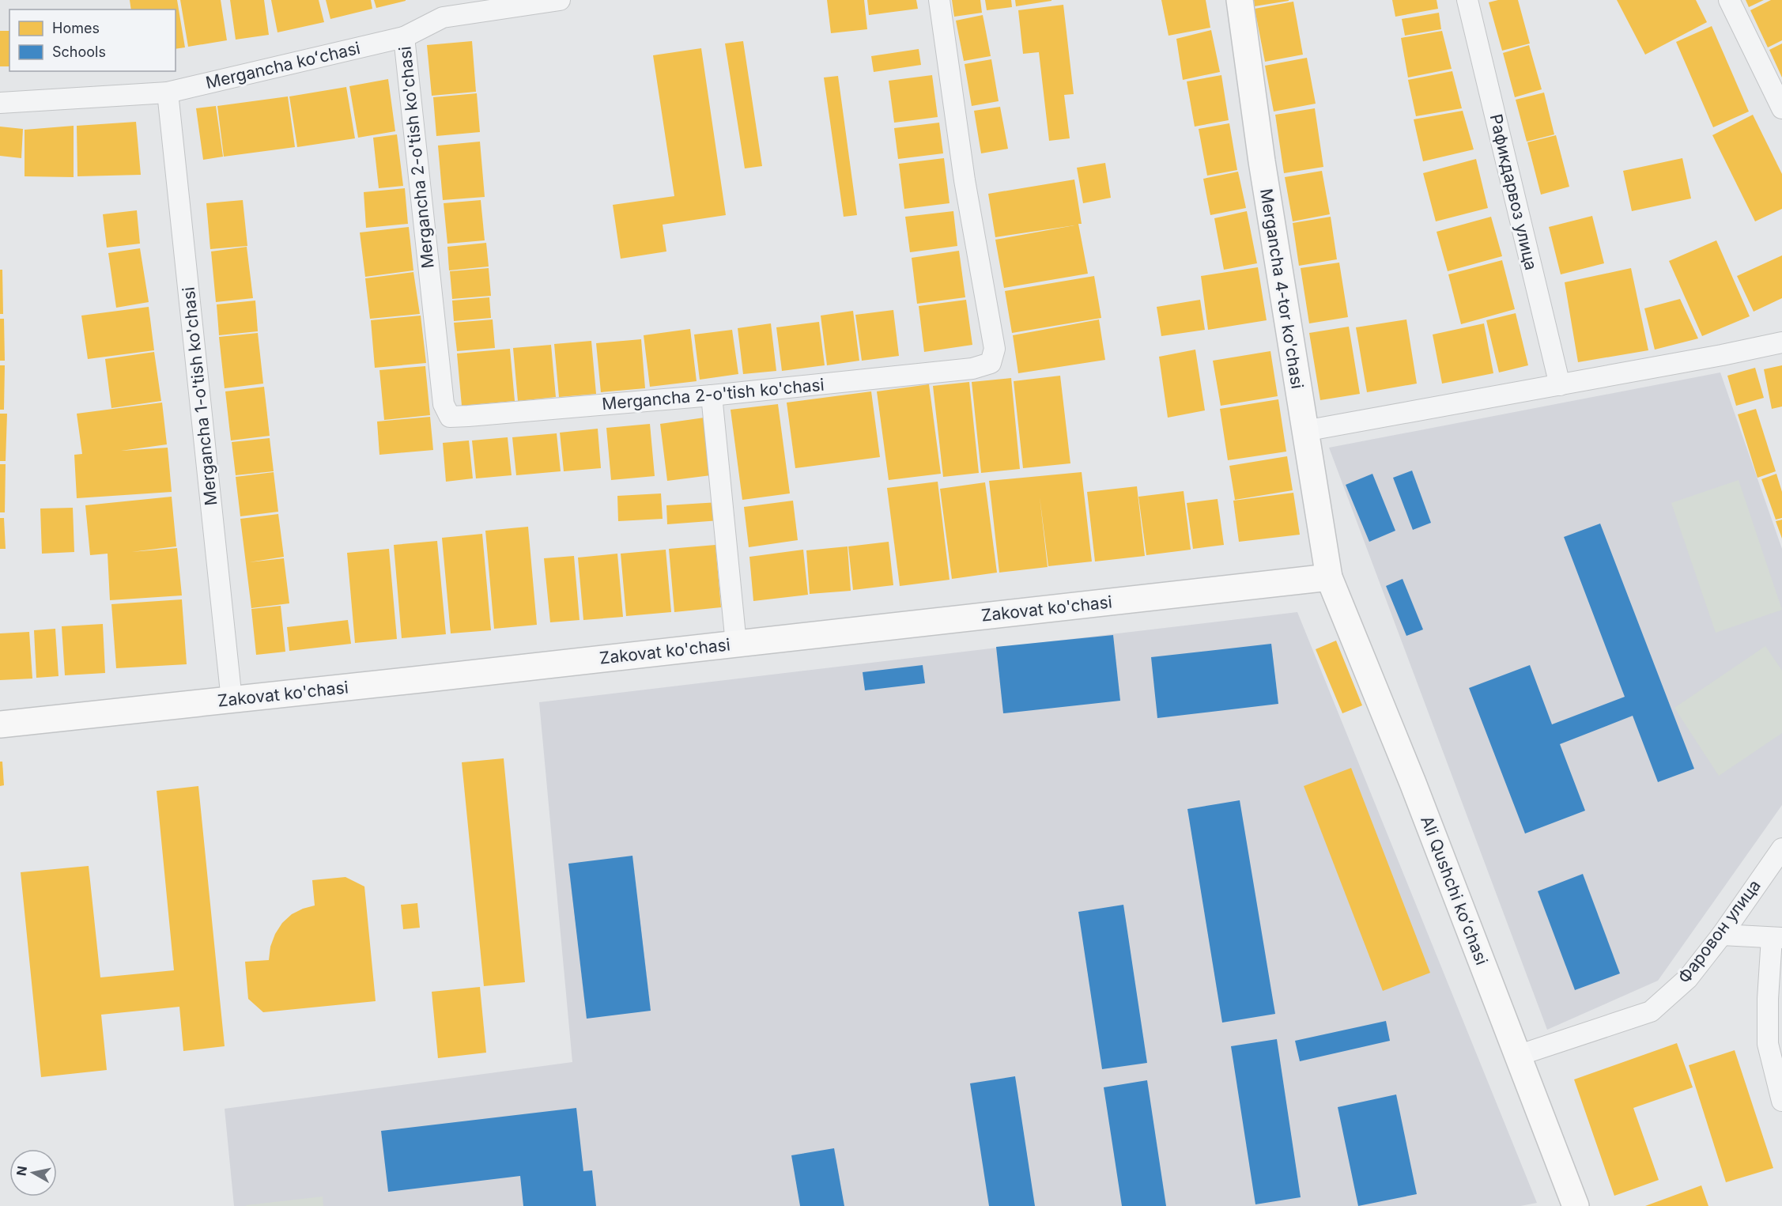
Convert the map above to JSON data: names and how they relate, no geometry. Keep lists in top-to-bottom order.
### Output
{
  "streets": {
    "street": [
      "Mergancha koʻchasi",
      "Mergancha 2-o'tish ko'chasi",
      "Рафикдарвоз улица",
      "Mergancha 4-tor ko'chasi",
      "Mergancha 1-o'tish ko'chasi",
      "Zakovat ko'chasi",
      "Ali Qushchi koʻchasi",
      "Фаровон улица"
    ]
  },
  "crossings": [
    ["Mergancha koʻchasi", "Mergancha 2-o'tish ko'chasi"],
    ["Mergancha koʻchasi", "Mergancha 1-o'tish ko'chasi"],
    ["Mergancha 4-tor ko'chasi", "Zakovat ko'chasi"],
    ["Mergancha 4-tor ko'chasi", "Ali Qushchi koʻchasi"],
    ["Mergancha 1-o'tish ko'chasi", "Zakovat ko'chasi"],
    ["Zakovat ko'chasi", "Ali Qushchi koʻchasi"],
    ["Ali Qushchi koʻchasi", "Фаровон улица"]
  ],
  "legend": ["Homes", "Schools"],
  "north": "left"
}
